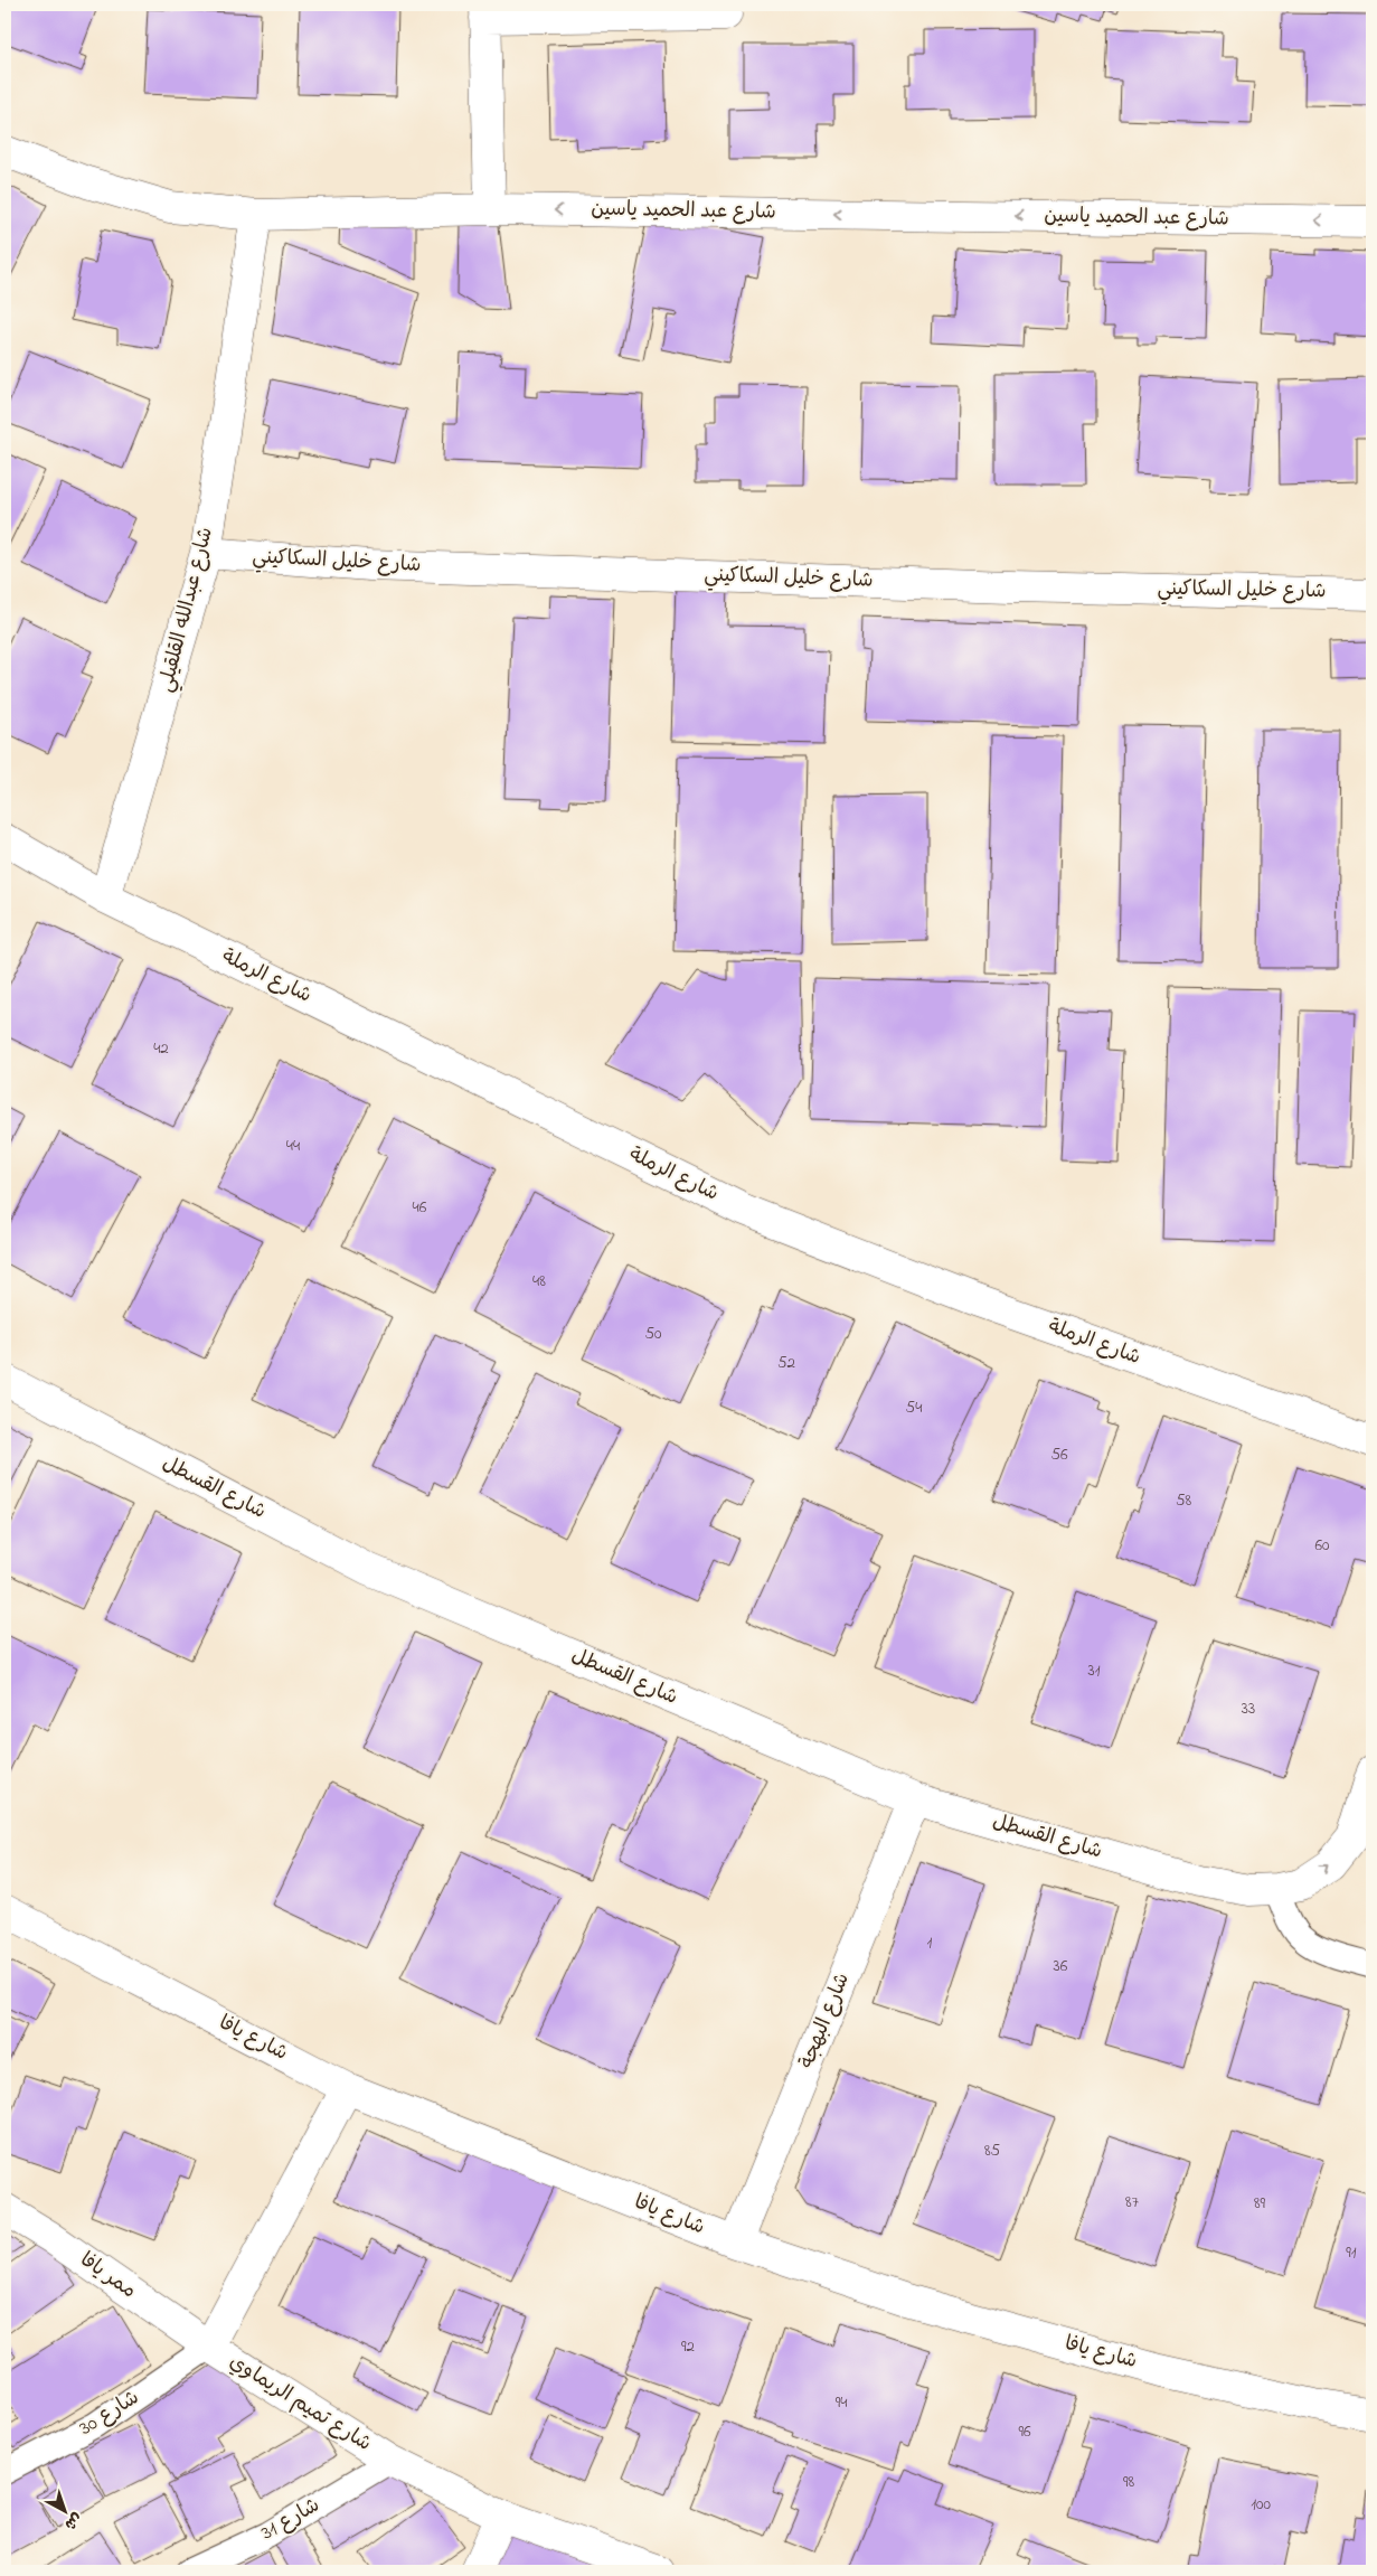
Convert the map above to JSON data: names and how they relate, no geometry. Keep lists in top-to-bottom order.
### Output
{
  "streets": {
    "street": [
      "شارع عبد الحميد ياسين",
      "شارع خليل السكاكيني",
      "شارع عبدالله القلقيلي",
      "شارع الرملة",
      "شارع القسطل",
      "شارع البهجة",
      "شارع يافا",
      "ممر يافا",
      "شارع تميم الريماوي"
    ],
    "lane": ["شارع 30", "شارع 31"]
  },
  "crossings": [
    ["شارع عبد الحميد ياسين", "شارع عبدالله القلقيلي"],
    ["شارع خليل السكاكيني", "شارع عبدالله القلقيلي"],
    ["شارع عبدالله القلقيلي", "شارع الرملة"],
    ["شارع القسطل", "شارع البهجة"],
    ["شارع البهجة", "شارع يافا"],
    ["شارع يافا", "شارع تميم الريماوي"],
    ["ممر يافا", "شارع تميم الريماوي"],
    ["ممر يافا", "شارع 30"],
    ["شارع تميم الريماوي", "شارع 30"],
    ["شارع تميم الريماوي", "شارع 31"]
  ],
  "one_way": ["شارع عبد الحميد ياسين"],
  "house_numbers": [
    "42",
    "44",
    "46",
    "48",
    "50",
    "52",
    "54",
    "56",
    "58",
    "60",
    "31",
    "33",
    "1",
    "36",
    "85",
    "87",
    "89",
    "91",
    "92",
    "94",
    "96",
    "98",
    "100"
  ],
  "north": "bottom right"
}
